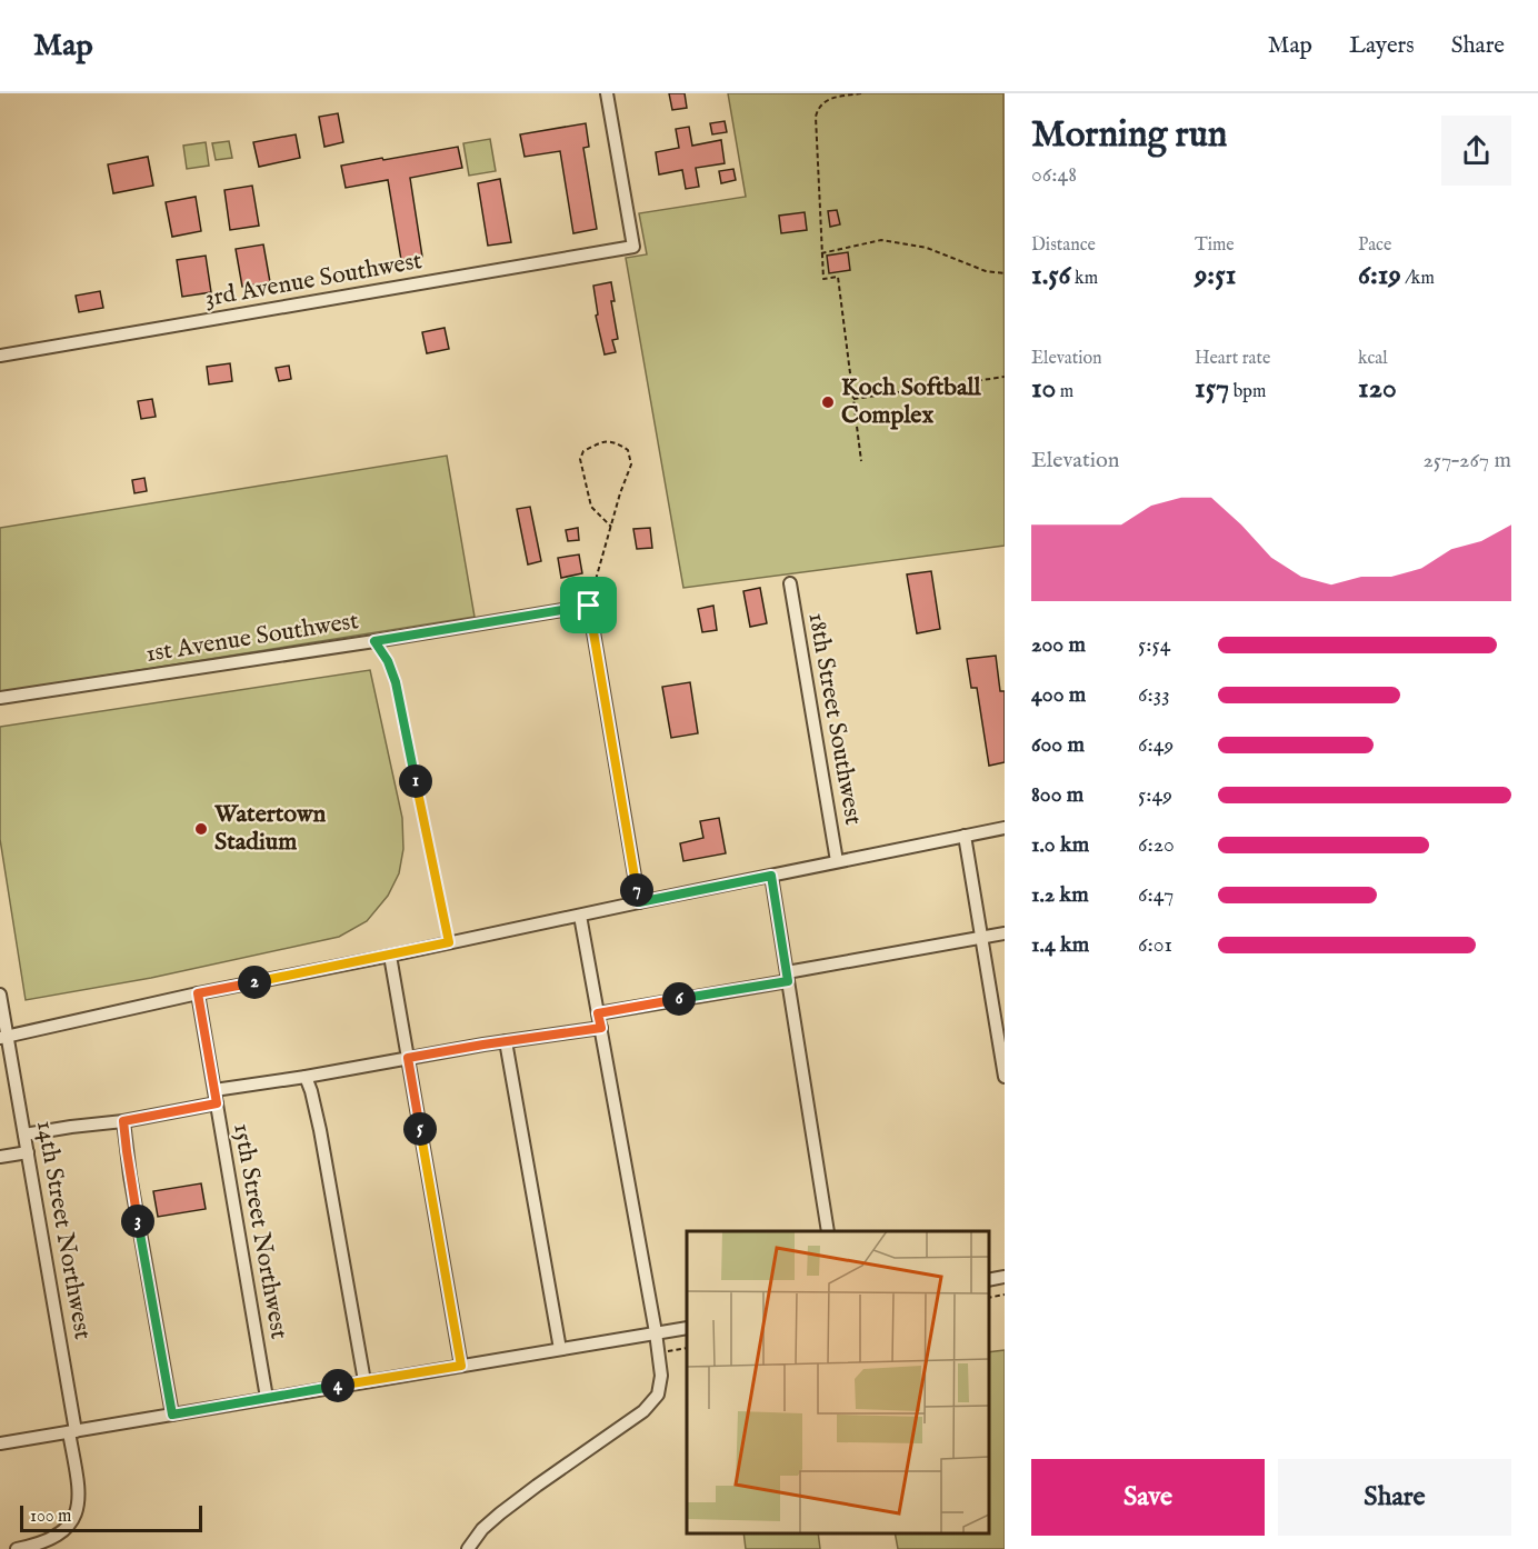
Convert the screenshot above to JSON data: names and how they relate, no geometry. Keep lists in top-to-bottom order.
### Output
{
  "streets": {
    "street": [
      "3rd Avenue Southwest",
      "1st Avenue Southwest",
      "18th Street Southwest",
      "14th Street Northwest",
      "15th Street Northwest"
    ]
  },
  "places": ["Koch Softball Complex", "Watertown Stadium"],
  "scale_bar": "100 m",
  "page": {
    "header": "Map",
    "nav": ["Map", "Layers", "Share"],
    "heading": ["Morning run", "06:48"],
    "stats": [
      ["Distance", "1.56 km"],
      ["Time", "9:51"],
      ["Pace", "6:19 /km"],
      ["Elevation", "10 m"],
      ["Heart rate", "157 bpm"],
      ["kcal", "120"]
    ],
    "chart": ["Elevation", "257–267 m"],
    "list": [
      {
        "name": "200 m",
        "note": "5:54"
      },
      {
        "name": "400 m",
        "note": "6:33"
      },
      {
        "name": "600 m",
        "note": "6:49"
      },
      {
        "name": "800 m",
        "note": "5:49"
      },
      {
        "name": "1.0 km",
        "note": "6:20"
      },
      {
        "name": "1.2 km",
        "note": "6:47"
      },
      {
        "name": "1.4 km",
        "note": "6:01"
      }
    ],
    "pins": [
      "1",
      "7",
      "2",
      "6",
      "5",
      "3",
      "4"
    ],
    "buttons": ["Save", "Share"],
    "scale": "100 m"
  }
}
